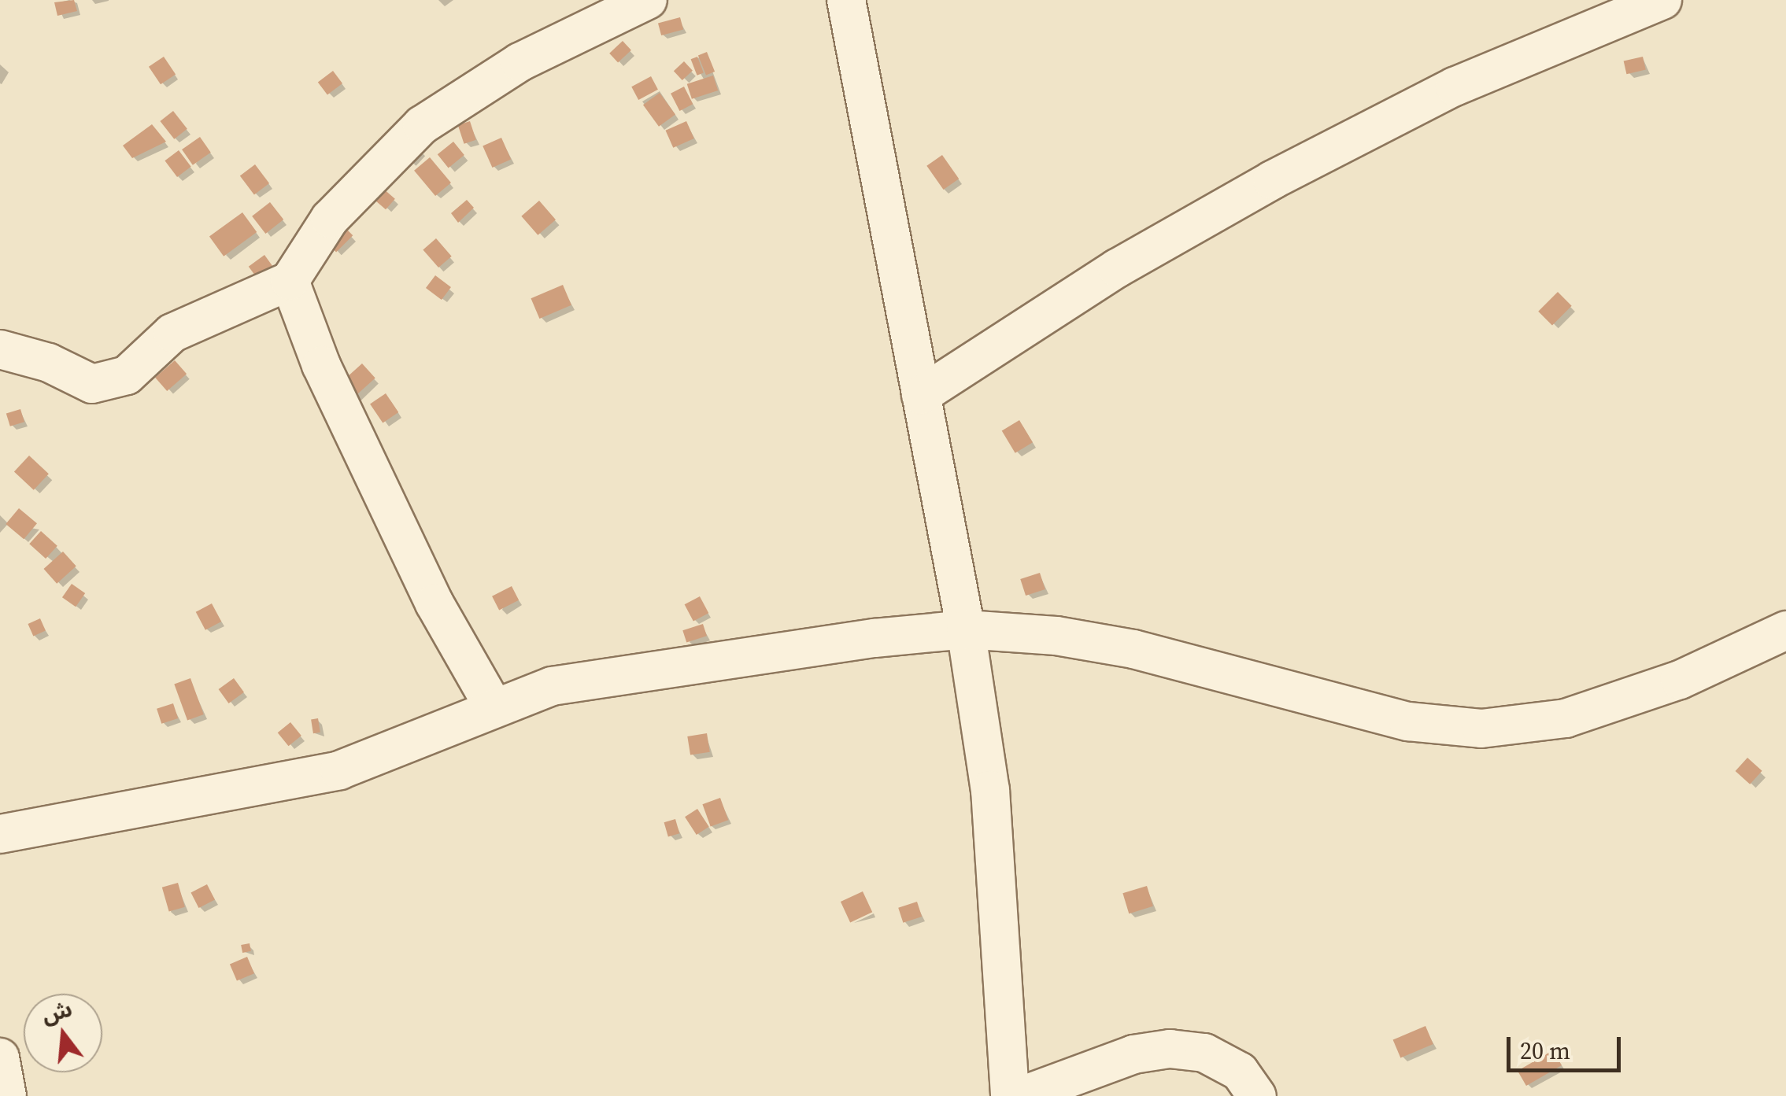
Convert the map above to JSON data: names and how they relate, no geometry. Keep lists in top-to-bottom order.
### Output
{
  "scale_bar": "20 m",
  "north": "top"
}
